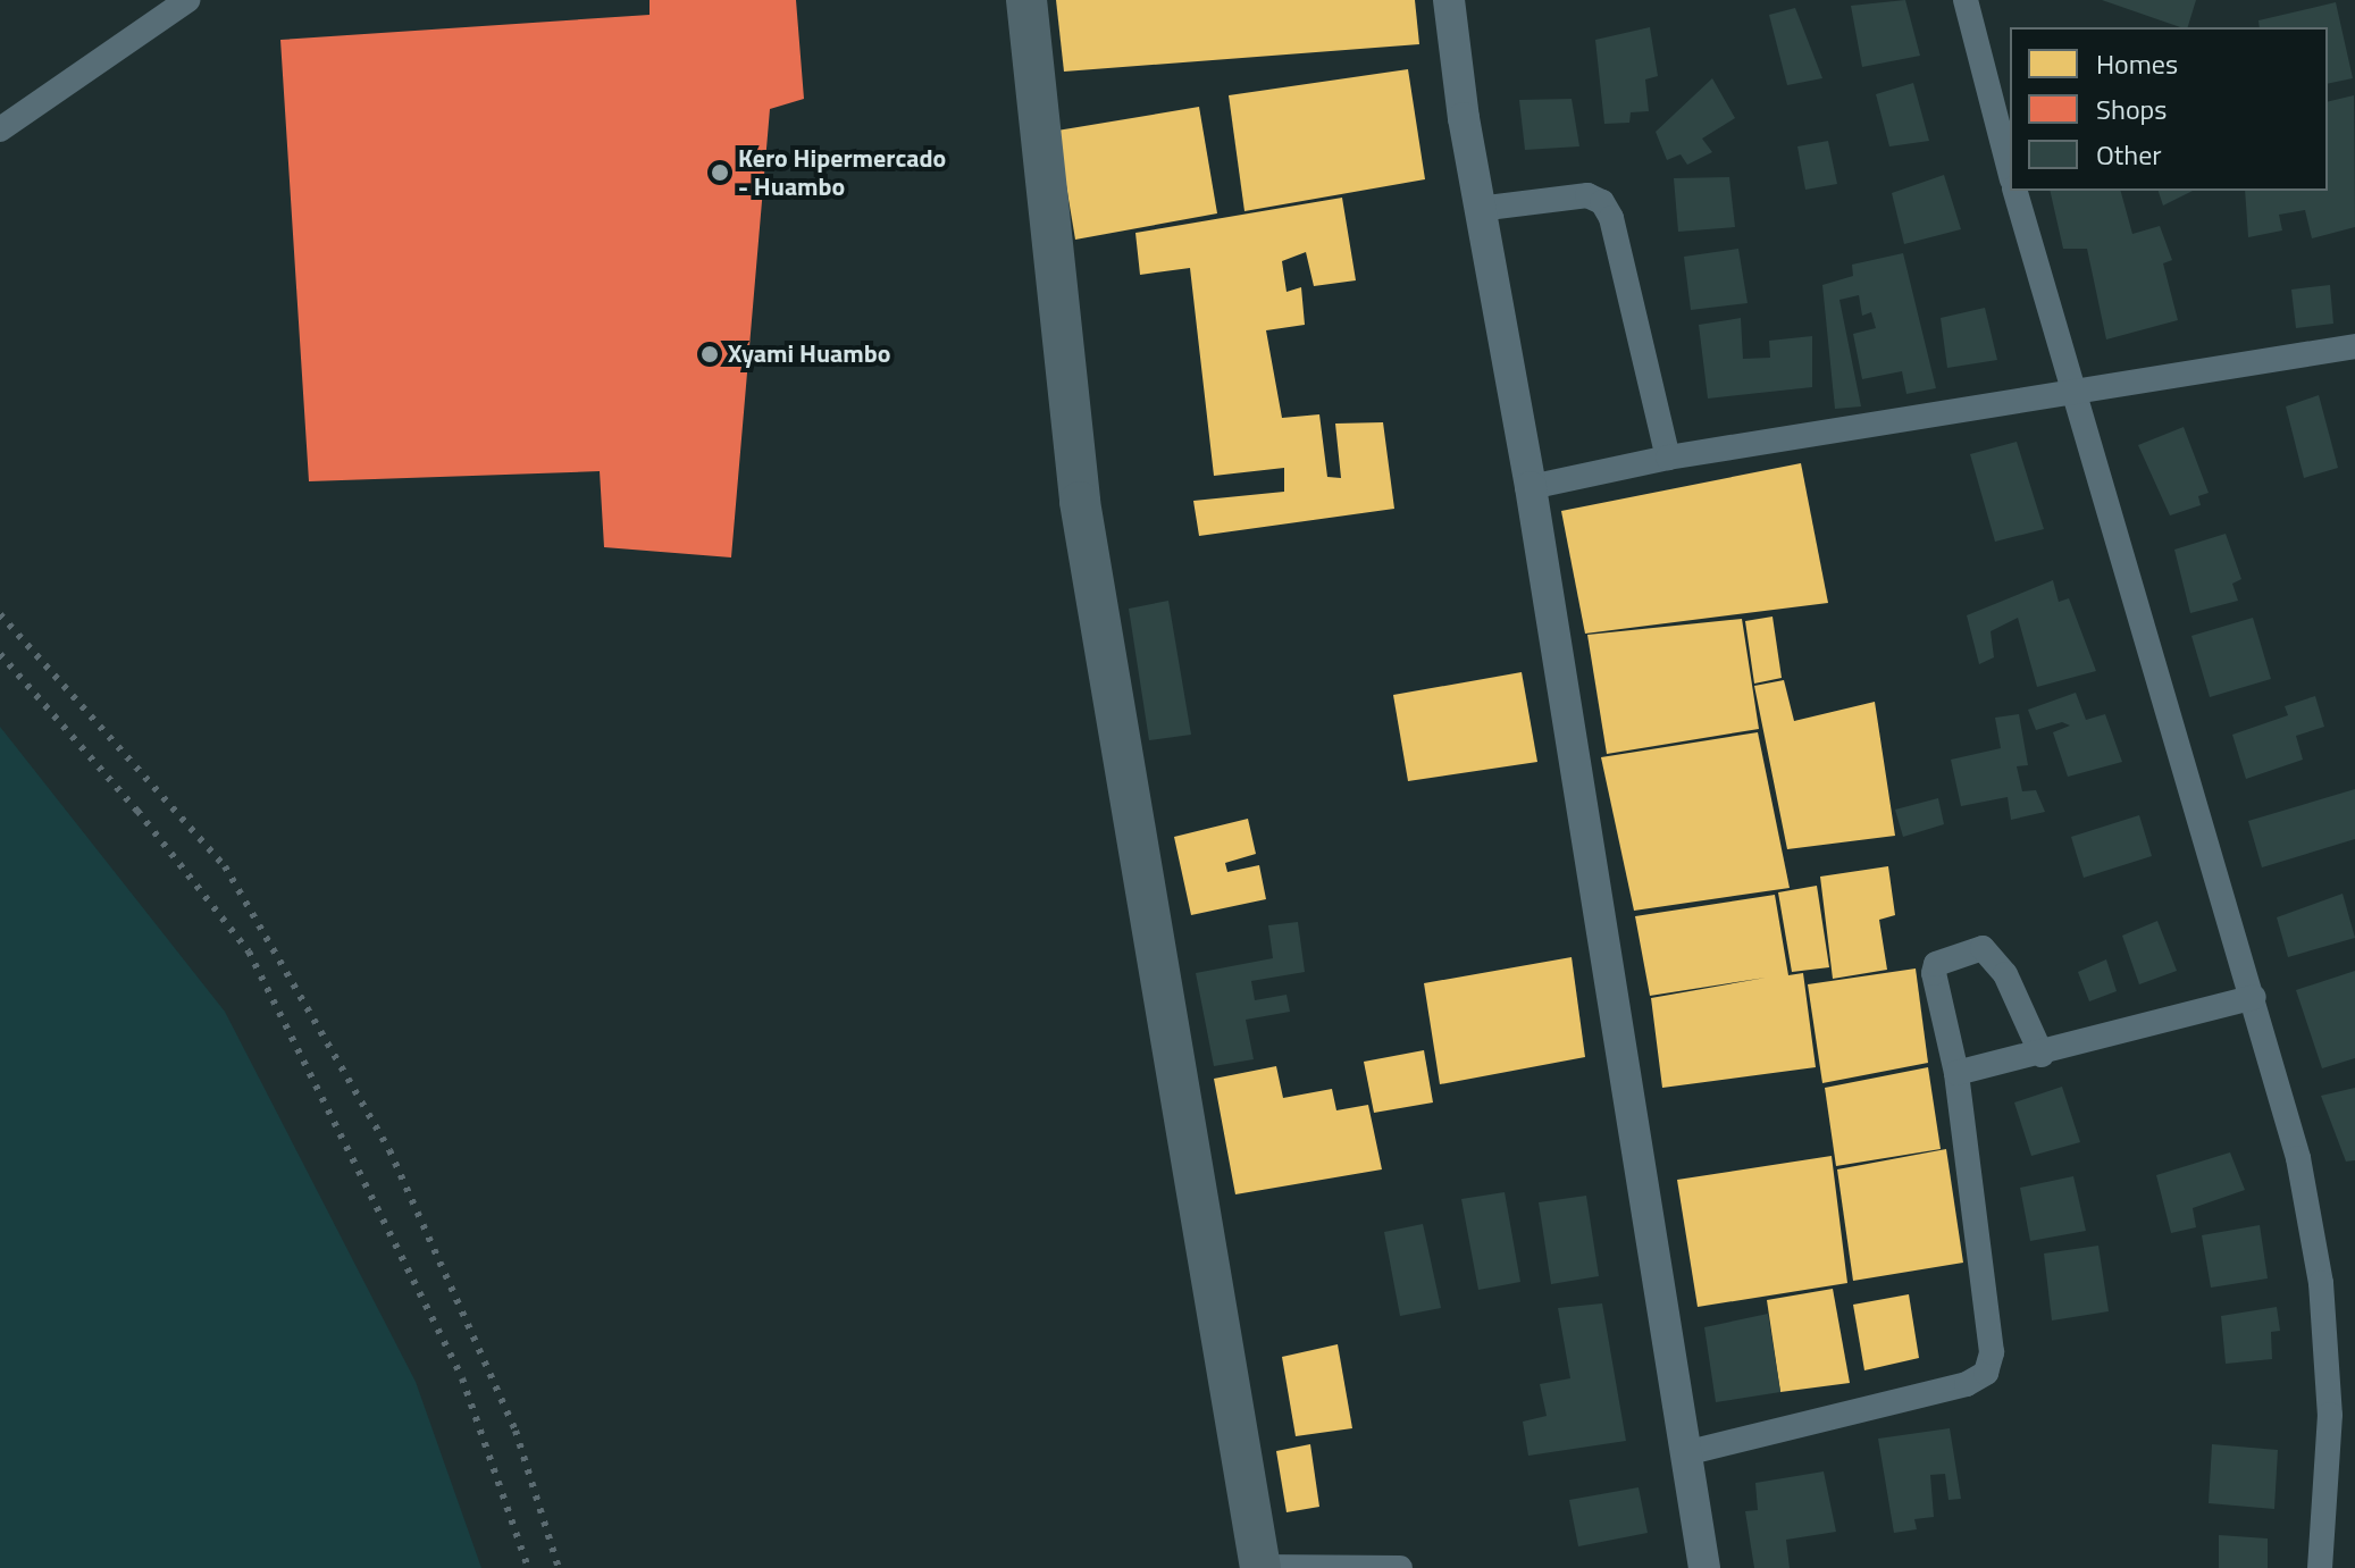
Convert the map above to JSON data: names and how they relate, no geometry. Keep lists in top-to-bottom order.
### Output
{
  "places": ["Kero Hipermercado - Huambo", "Xyami Huambo"],
  "legend": ["Homes", "Shops", "Other"]
}
